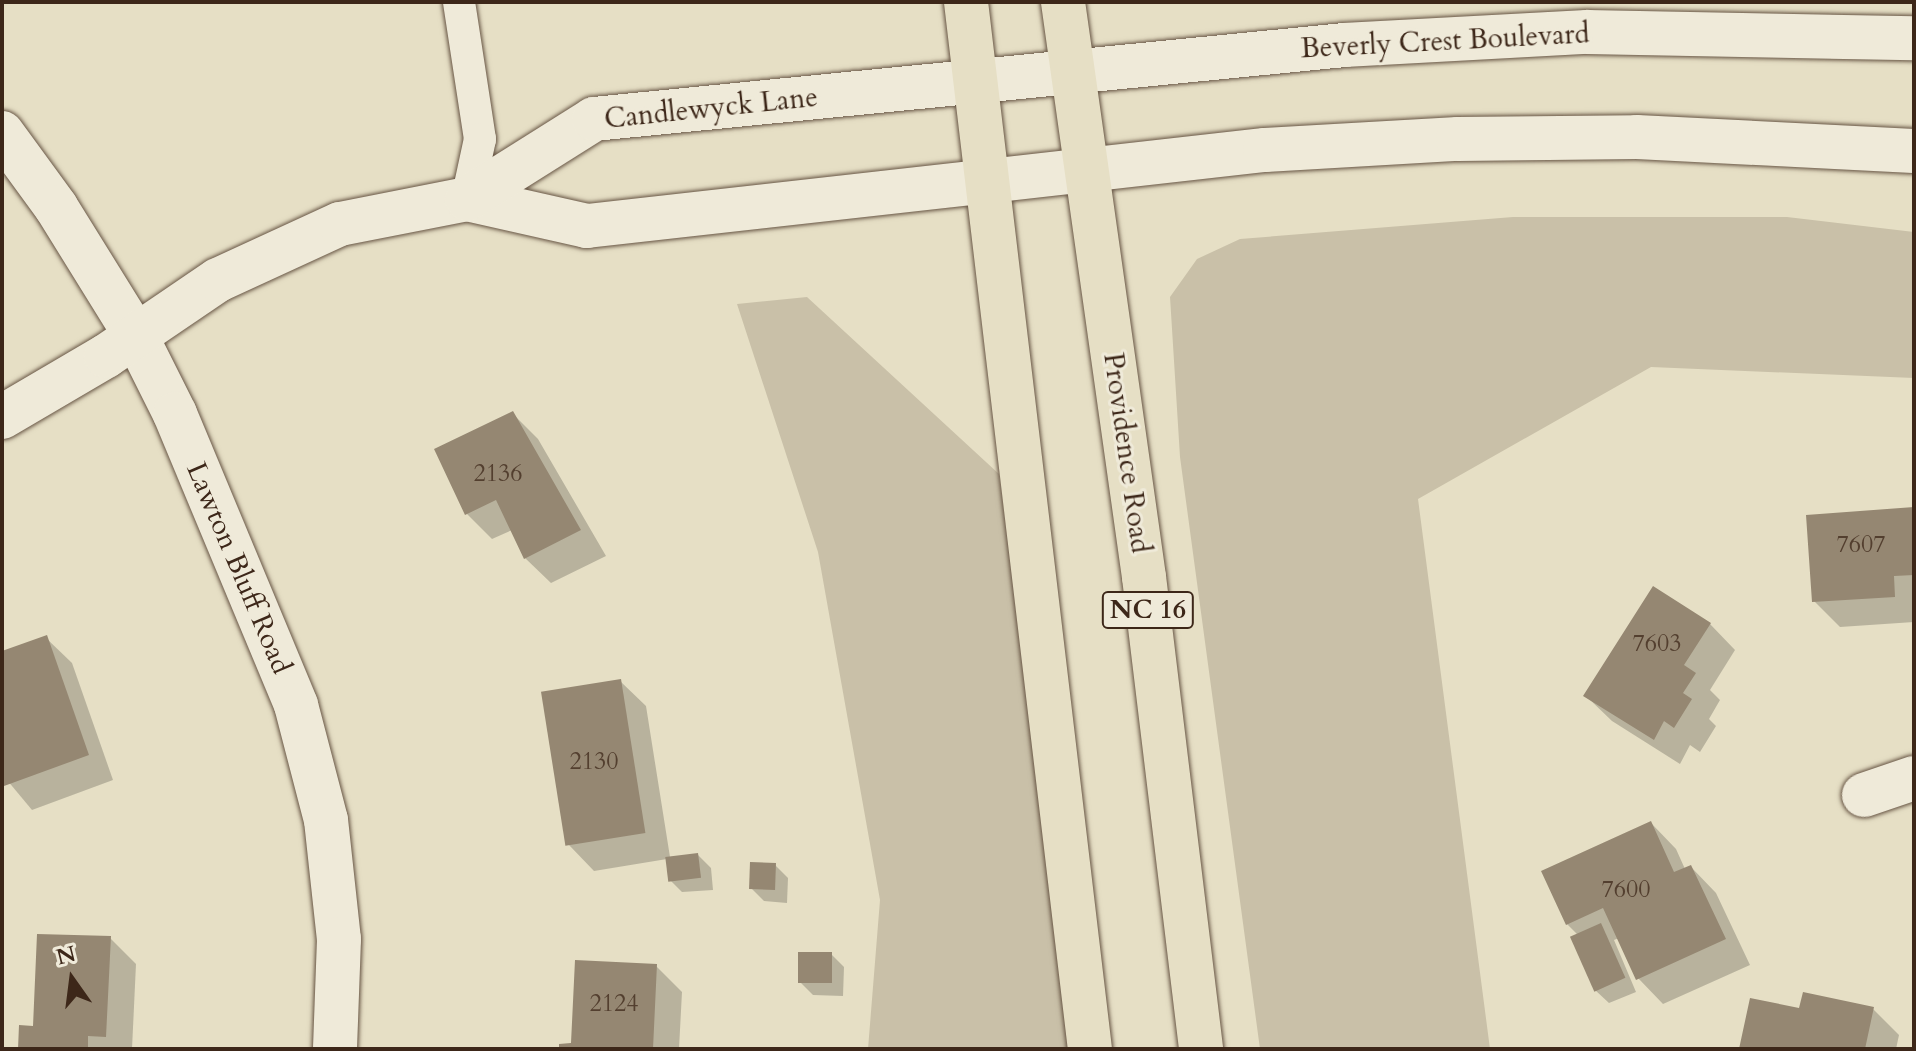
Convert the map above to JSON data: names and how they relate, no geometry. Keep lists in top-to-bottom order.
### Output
{
  "streets": {
    "main road": ["Providence Road", "NC 16"],
    "street": ["Beverly Crest Boulevard", "Candlewyck Lane", "Lawton Bluff Road"]
  },
  "crossings": [
    ["Beverly Crest Boulevard", "Candlewyck Lane"],
    ["Beverly Crest Boulevard", "Providence Road"],
    ["Candlewyck Lane", "Lawton Bluff Road"]
  ],
  "house_numbers": [
    "2136",
    "7607",
    "7603",
    "2130",
    "7600",
    "2124"
  ],
  "north": "top"
}
